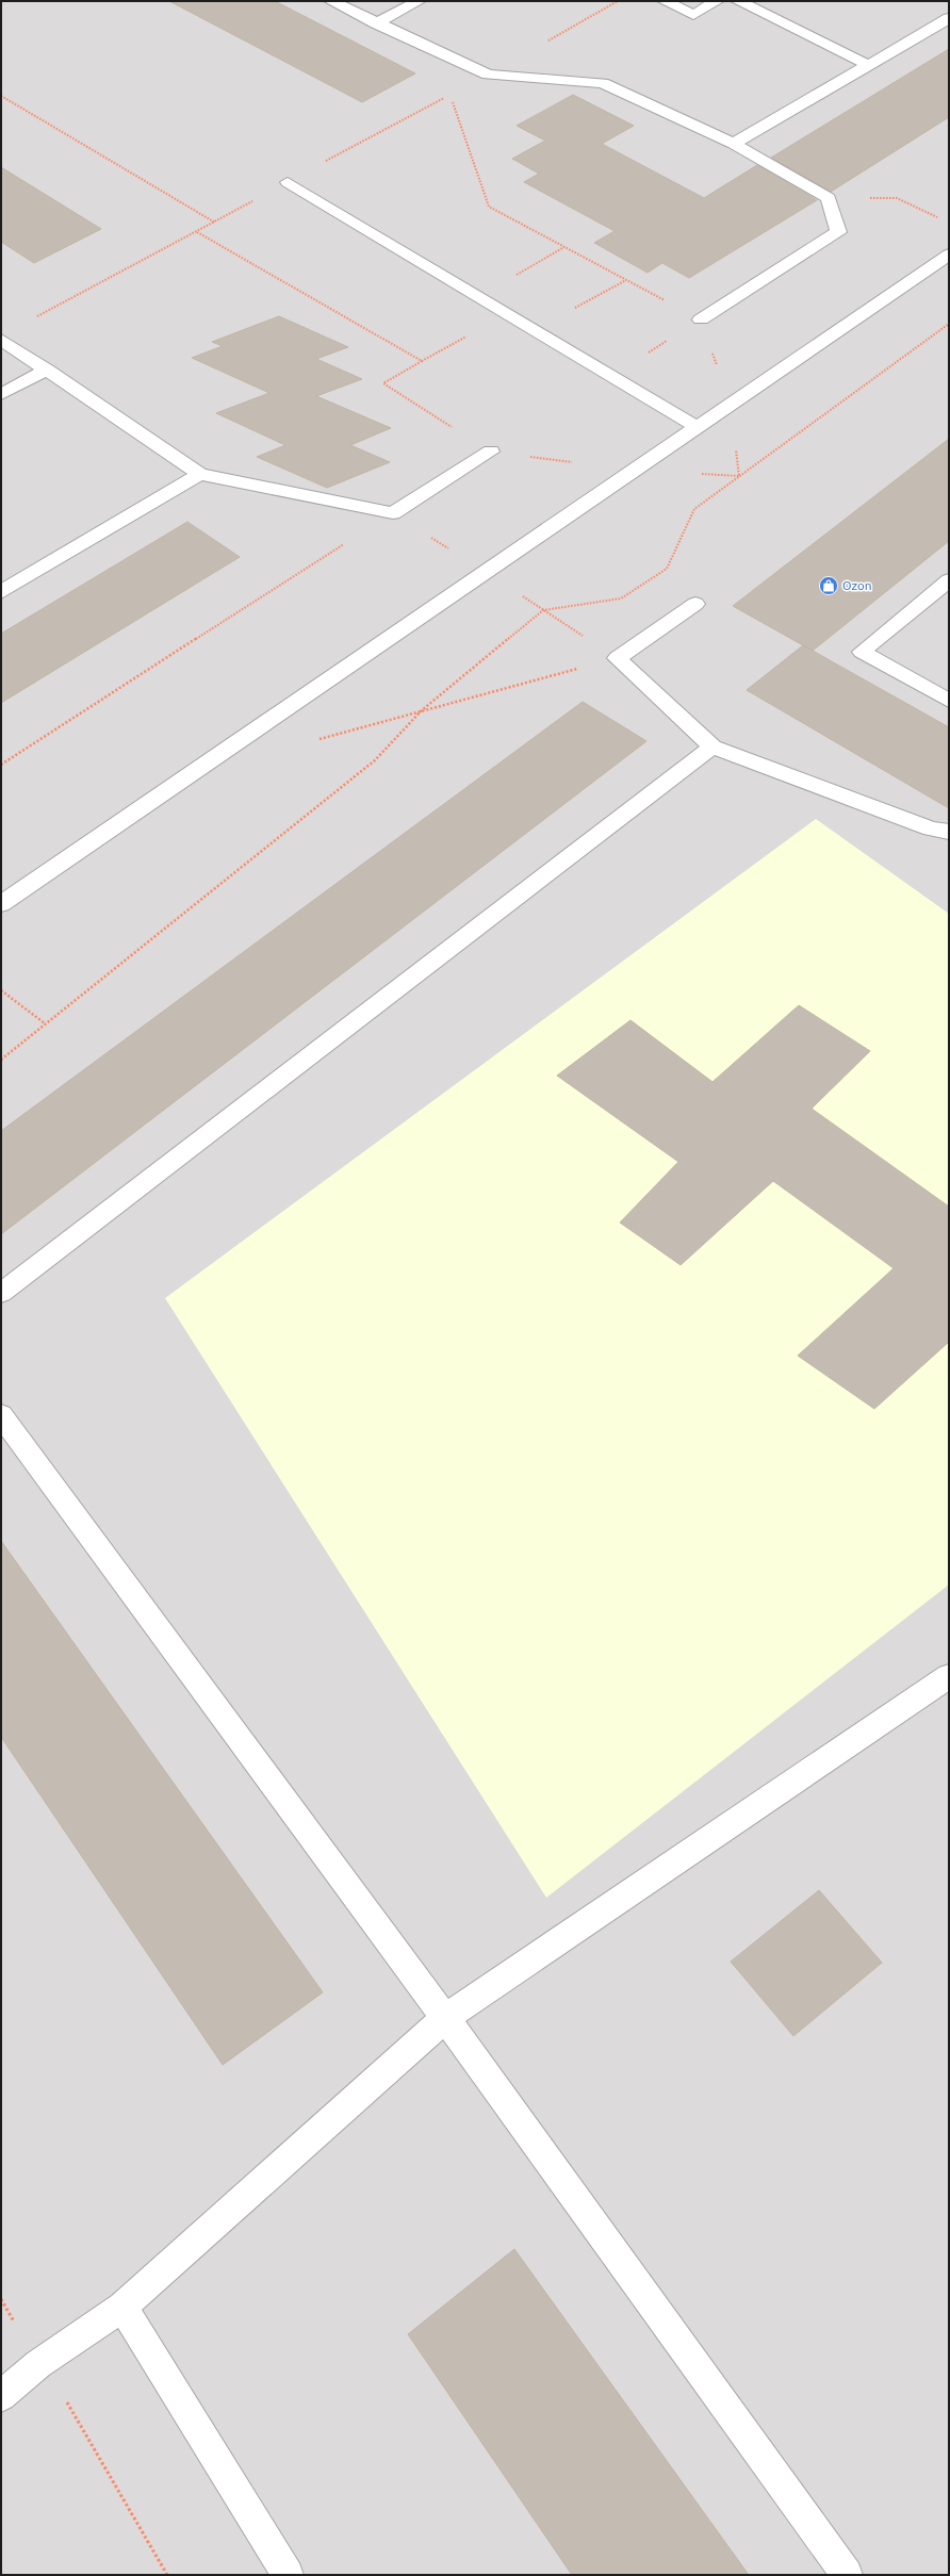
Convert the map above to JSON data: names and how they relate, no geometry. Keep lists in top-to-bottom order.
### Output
{
  "places": {
    "shop": ["Ozon"]
  }
}
